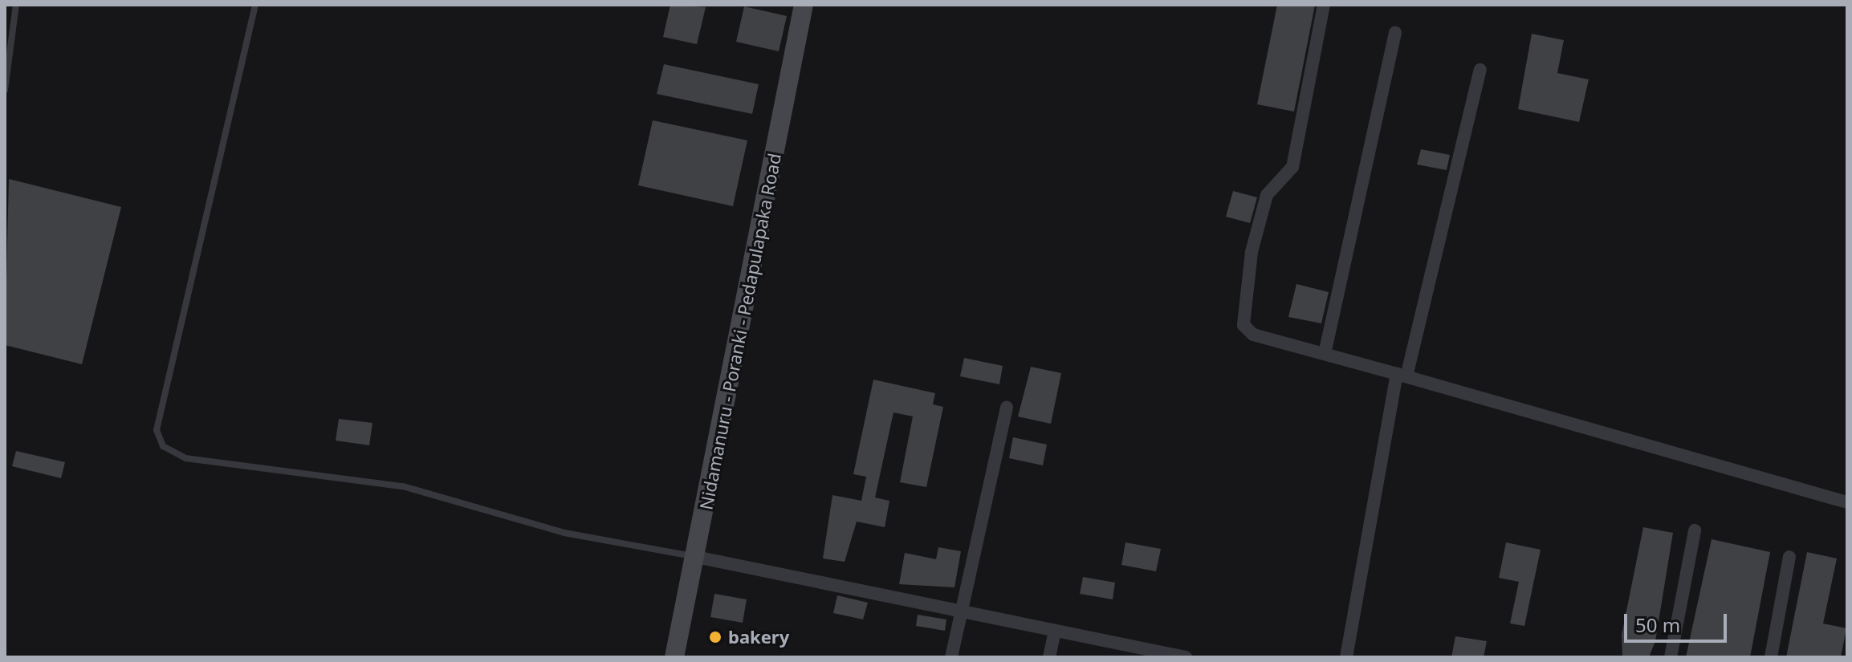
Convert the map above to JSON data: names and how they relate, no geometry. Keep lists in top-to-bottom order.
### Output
{
  "streets": {
    "main road": ["Nidamanuru - Poranki - Pedapulapaka Road"]
  },
  "places": ["bakery"],
  "scale_bar": "50 m"
}
